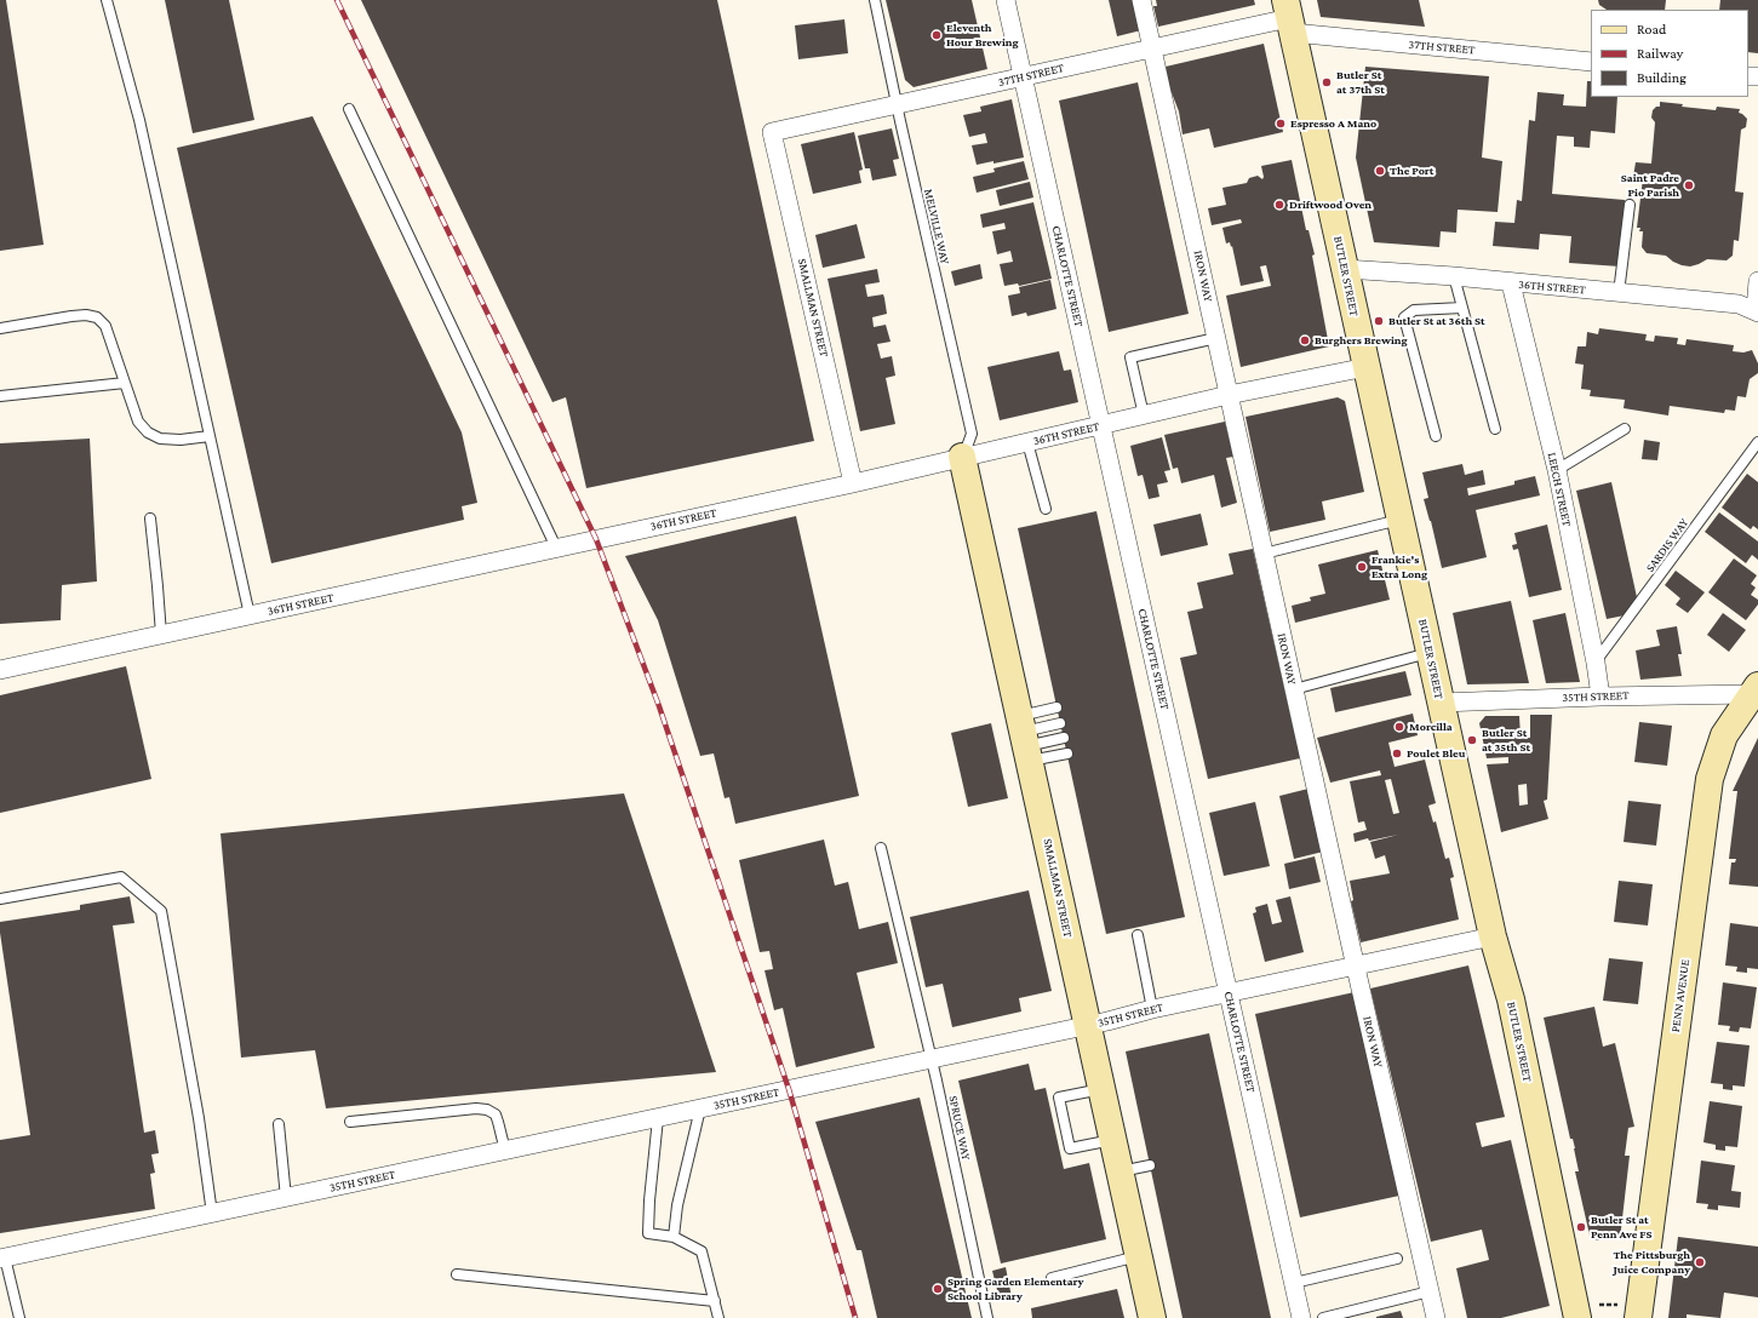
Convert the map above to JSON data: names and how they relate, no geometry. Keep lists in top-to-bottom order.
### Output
{
  "streets": {
    "main road": ["BUTLER STREET", "SMALLMAN STREET", "PENN AVENUE"],
    "street": [
      "37TH STREET",
      "CHARLOTTE STREET",
      "IRON WAY",
      "36TH STREET",
      "LEECH STREET",
      "35TH STREET"
    ],
    "lane": ["MELVILLE WAY", "SARDIS WAY", "SPRUCE WAY"]
  },
  "crossings": [
    ["37TH STREET", "MELVILLE WAY"],
    ["37TH STREET", "CHARLOTTE STREET"],
    ["37TH STREET", "IRON WAY"],
    ["37TH STREET", "BUTLER STREET"],
    ["37TH STREET", "SMALLMAN STREET"],
    ["MELVILLE WAY", "36TH STREET"],
    ["MELVILLE WAY", "SMALLMAN STREET"],
    ["CHARLOTTE STREET", "36TH STREET"],
    ["CHARLOTTE STREET", "35TH STREET"],
    ["IRON WAY", "36TH STREET"],
    ["IRON WAY", "35TH STREET"],
    ["BUTLER STREET", "36TH STREET"],
    ["BUTLER STREET", "35TH STREET"],
    ["36TH STREET", "SMALLMAN STREET"],
    ["36TH STREET", "LEECH STREET"],
    ["SMALLMAN STREET", "35TH STREET"],
    ["LEECH STREET", "SARDIS WAY"],
    ["LEECH STREET", "35TH STREET"],
    ["35TH STREET", "PENN AVENUE"],
    ["35TH STREET", "SPRUCE WAY"]
  ],
  "places": [
    "Eleventh Hour Brewing",
    "Butler St at 37th St",
    "Espresso A Mano",
    "The Port",
    "Saint Padre Pio Parish",
    "Driftwood Oven",
    "Butler St at 36th St",
    "Burghers Brewing",
    "Frankie's Extra Long",
    "Morcilla",
    "Butler St at 35th St",
    "Poulet Bleu",
    "Butler St at Penn Ave FS",
    "The Pittsburgh Juice Company",
    "Spring Garden Elementary School Library"
  ],
  "legend": ["Road", "Railway", "Building"]
}
